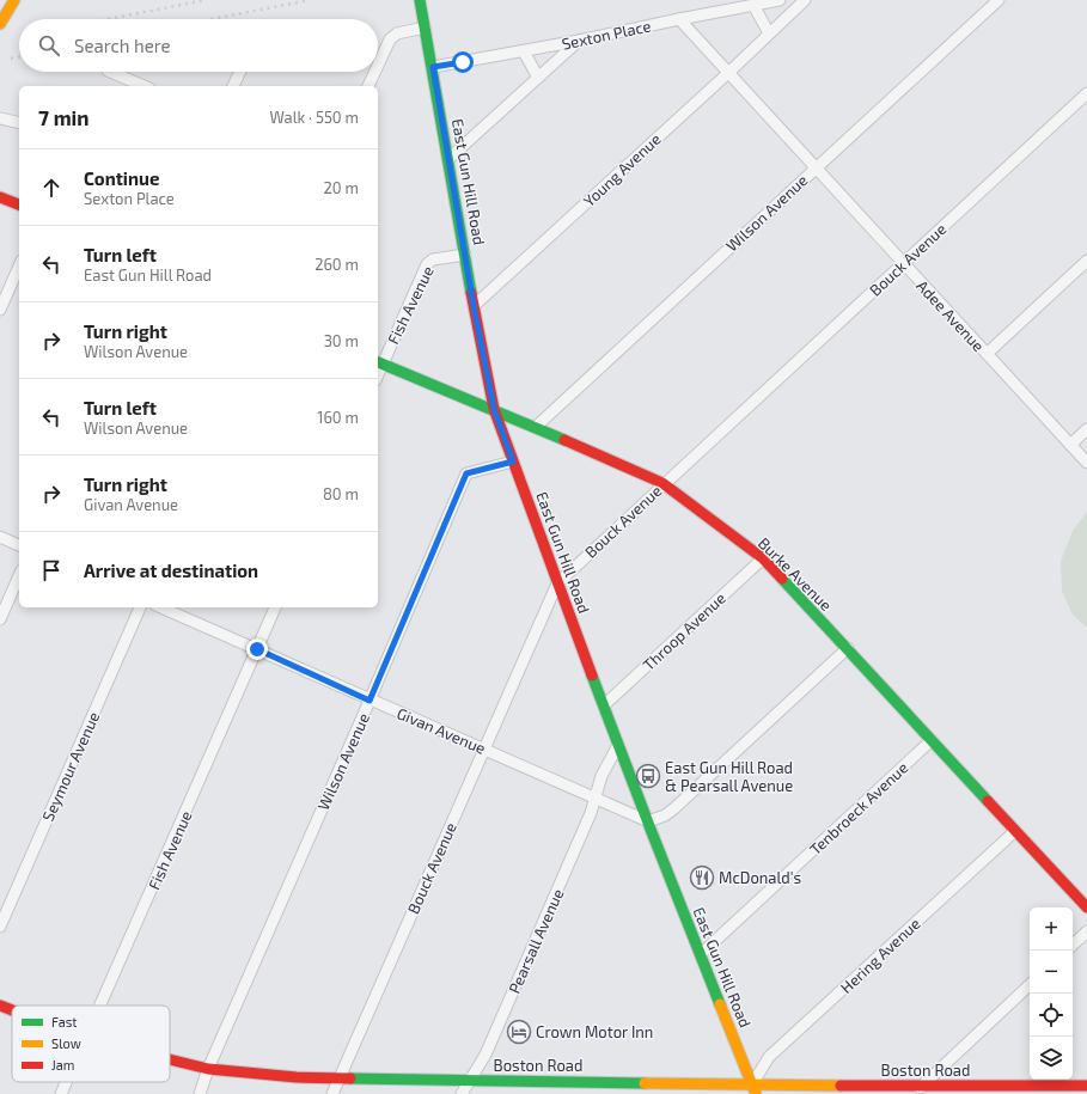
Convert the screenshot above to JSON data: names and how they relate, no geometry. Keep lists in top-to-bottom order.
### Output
{
  "streets": {
    "main road": ["East Gun Hill Road", "Burke Avenue", "Boston Road"],
    "street": [
      "Sexton Place",
      "Young Avenue",
      "Wilson Avenue",
      "Bouck Avenue",
      "Fish Avenue",
      "Adee Avenue",
      "Throop Avenue",
      "Givan Avenue",
      "Seymour Avenue",
      "Tenbroeck Avenue",
      "Pearsall Avenue",
      "Hering Avenue"
    ]
  },
  "crossings": [
    ["Sexton Place", "East Gun Hill Road"],
    ["Sexton Place", "Adee Avenue"],
    ["Young Avenue", "East Gun Hill Road"],
    ["Young Avenue", "Adee Avenue"],
    ["East Gun Hill Road", "Wilson Avenue"],
    ["East Gun Hill Road", "Bouck Avenue"],
    ["East Gun Hill Road", "Fish Avenue"],
    ["East Gun Hill Road", "Burke Avenue"],
    ["East Gun Hill Road", "Throop Avenue"],
    ["East Gun Hill Road", "Givan Avenue"],
    ["East Gun Hill Road", "Tenbroeck Avenue"],
    ["East Gun Hill Road", "Pearsall Avenue"],
    ["East Gun Hill Road", "Hering Avenue"],
    ["East Gun Hill Road", "Boston Road"],
    ["Wilson Avenue", "Adee Avenue"],
    ["Wilson Avenue", "Burke Avenue"],
    ["Wilson Avenue", "Givan Avenue"],
    ["Wilson Avenue", "Boston Road"],
    ["Bouck Avenue", "Adee Avenue"],
    ["Bouck Avenue", "Burke Avenue"],
    ["Bouck Avenue", "Givan Avenue"],
    ["Bouck Avenue", "Boston Road"],
    ["Fish Avenue", "Burke Avenue"],
    ["Fish Avenue", "Givan Avenue"],
    ["Burke Avenue", "Throop Avenue"],
    ["Burke Avenue", "Tenbroeck Avenue"],
    ["Burke Avenue", "Hering Avenue"],
    ["Givan Avenue", "Pearsall Avenue"],
    ["Pearsall Avenue", "Boston Road"],
    ["Hering Avenue", "Boston Road"]
  ],
  "places": {
    "bus stop": ["East Gun Hill Road & Pearsall Avenue"],
    "restaurant": ["McDonald's"],
    "hotel": ["Crown Motor Inn"]
  },
  "legend": ["Fast", "Slow", "Jam"],
  "page": {
    "search": "Search here",
    "heading": ["7 min", "Walk · 550 m"],
    "list": [
      ["Continue", "Sexton Place", "20 m"],
      ["Turn left", "East Gun Hill Road", "260 m"],
      ["Turn right", "Wilson Avenue", "30 m"],
      ["Turn left", "Wilson Avenue", "160 m"],
      ["Turn right", "Givan Avenue", "80 m"],
      "Arrive at destination"
    ],
    "map_buttons": ["+", "−"]
  }
}
